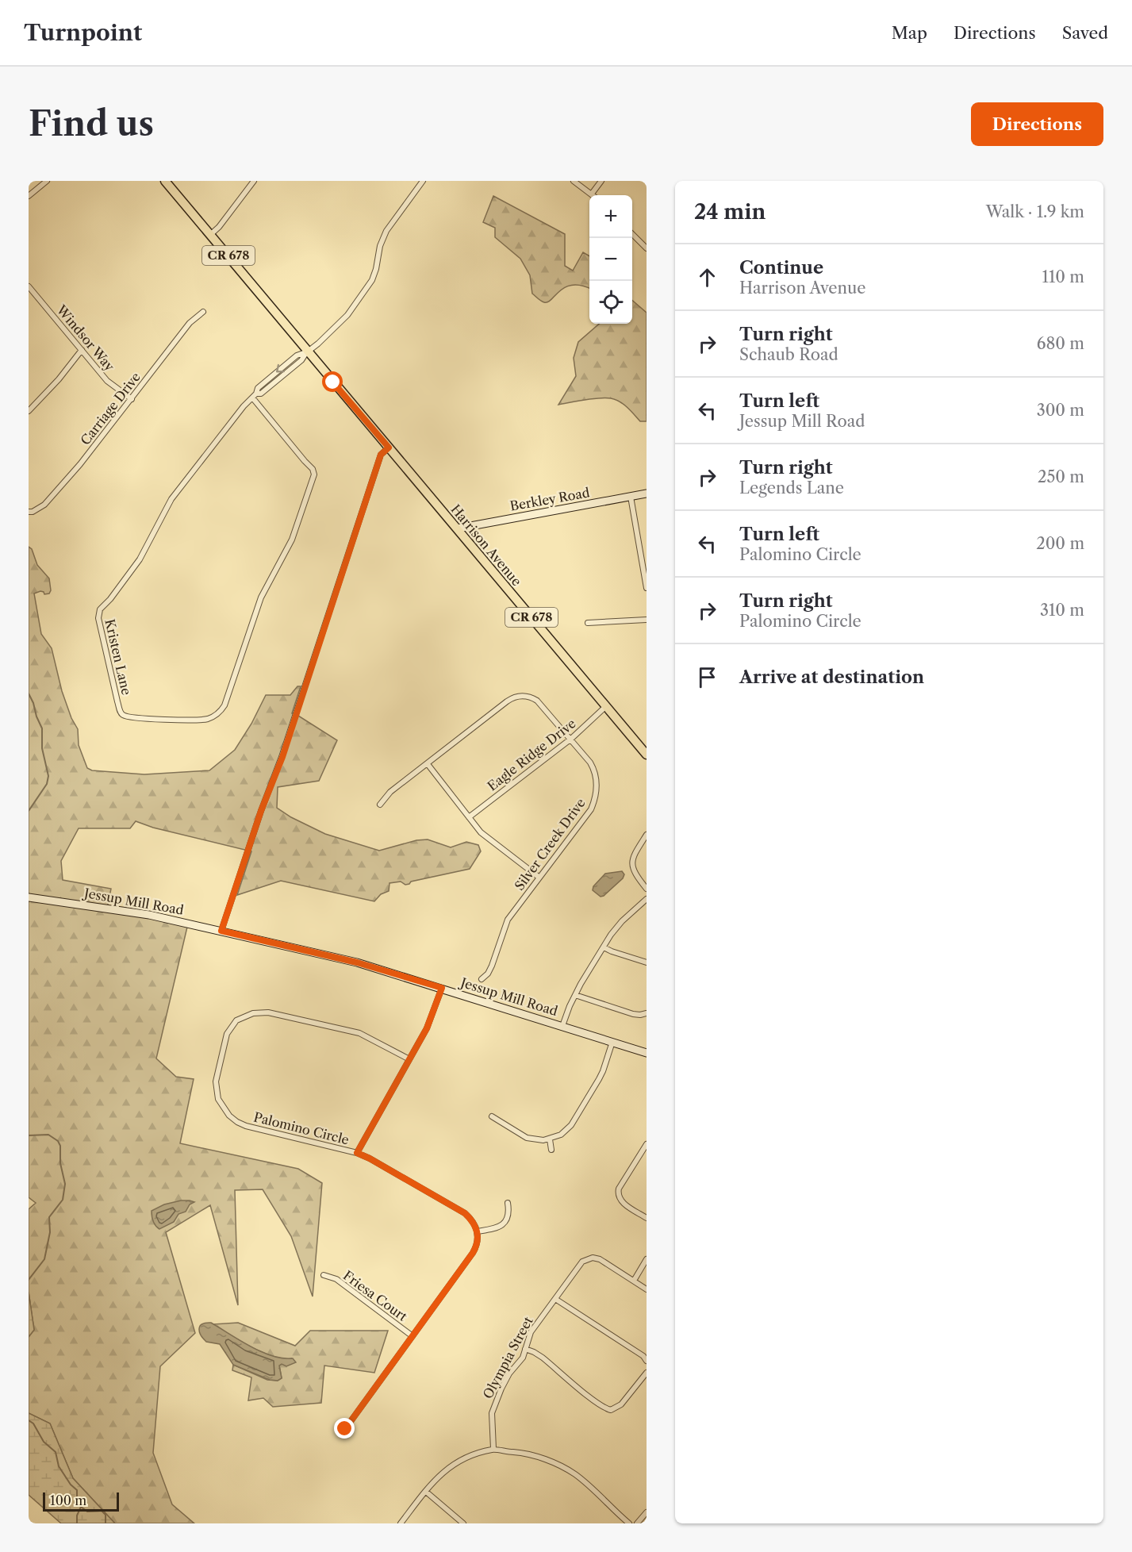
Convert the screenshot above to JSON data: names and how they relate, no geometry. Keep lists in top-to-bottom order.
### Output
{
  "streets": {
    "main road": ["CR 678", "Harrison Avenue"],
    "street": [
      "Windsor Way",
      "Carriage Drive",
      "Berkley Road",
      "Kristen Lane",
      "Eagle Ridge Drive",
      "Silver Creek Drive",
      "Jessup Mill Road",
      "Palomino Circle",
      "Friesa Court",
      "Olympia Street"
    ]
  },
  "crossings": [
    ["CR 678", "Harrison Avenue"],
    ["CR 678", "Kristen Lane"],
    ["Windsor Way", "Carriage Drive"],
    ["Berkley Road", "Harrison Avenue"],
    ["Harrison Avenue", "Kristen Lane"],
    ["Harrison Avenue", "Eagle Ridge Drive"],
    ["Eagle Ridge Drive", "Silver Creek Drive"]
  ],
  "scale_bar": "100 m",
  "page": {
    "header": "Turnpoint",
    "nav": ["Map", "Directions", "Saved"],
    "buttons": "Directions",
    "title": "Find us",
    "heading": ["24 min", "Walk · 1.9 km"],
    "map_buttons": ["+", "−"],
    "list": [
      ["Continue", "Harrison Avenue", "110 m"],
      ["Turn right", "Schaub Road", "680 m"],
      ["Turn left", "Jessup Mill Road", "300 m"],
      ["Turn right", "Legends Lane", "250 m"],
      ["Turn left", "Palomino Circle", "200 m"],
      ["Turn right", "Palomino Circle", "310 m"],
      "Arrive at destination"
    ],
    "scale": "100 m"
  }
}
